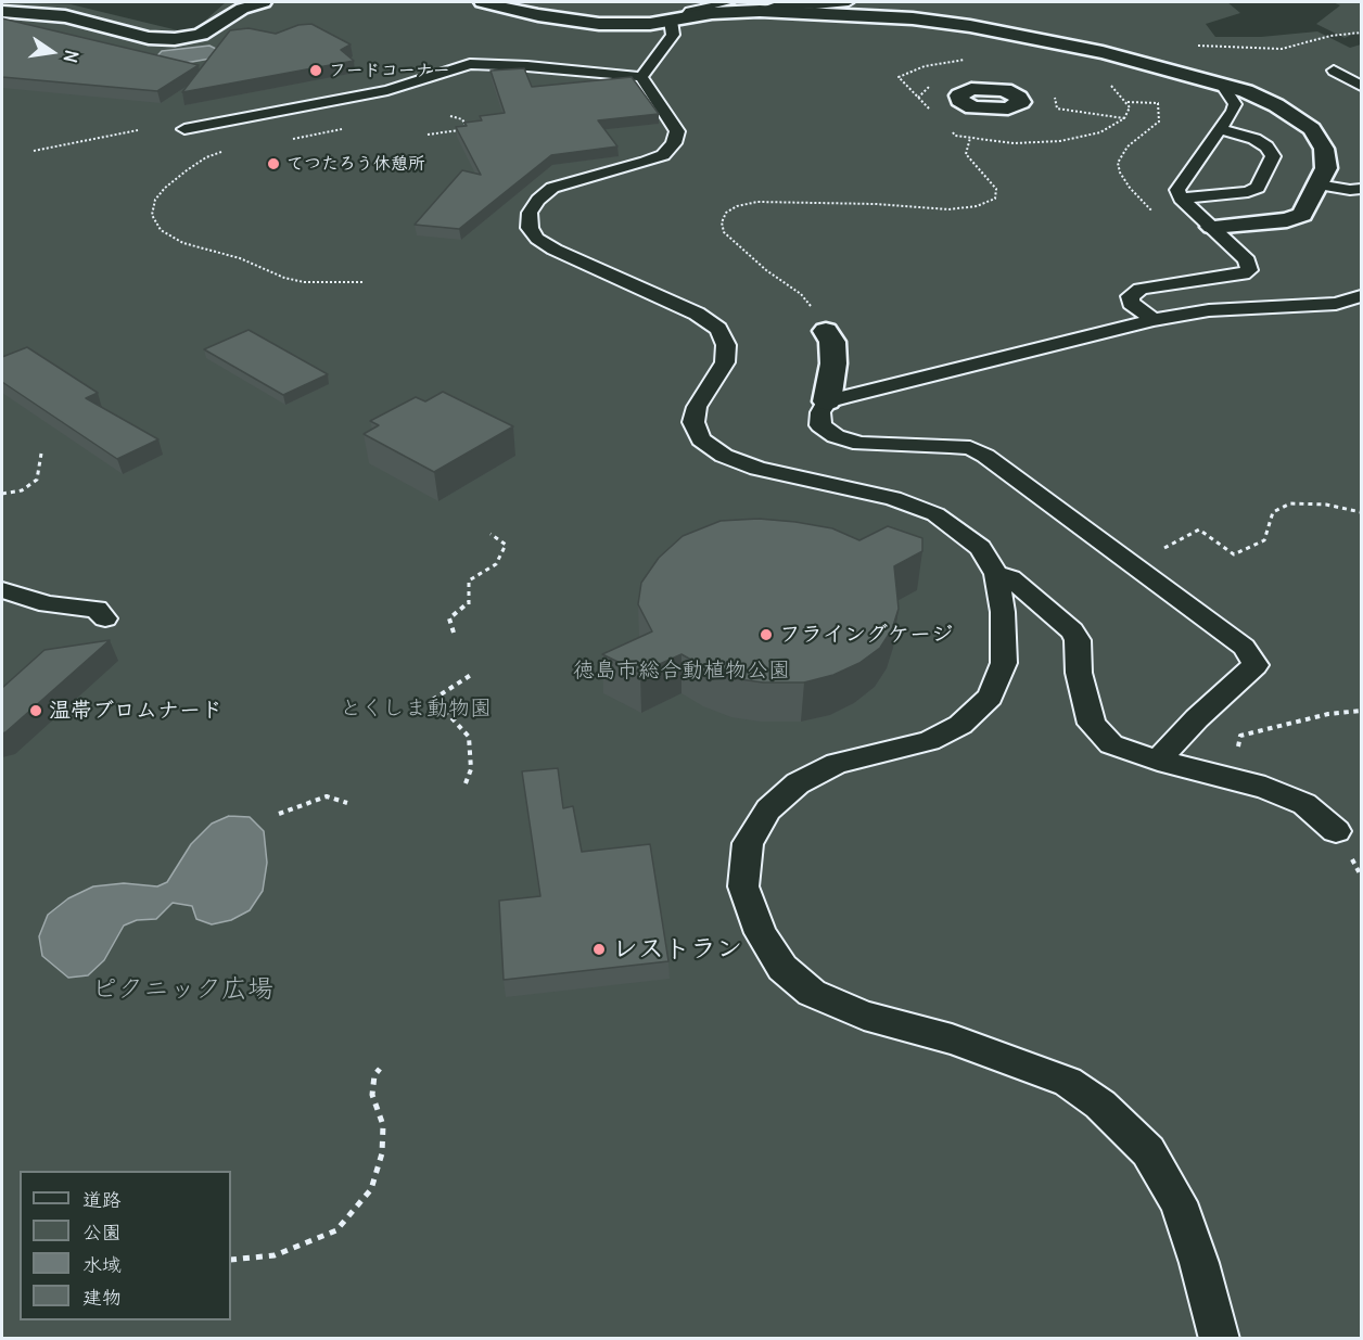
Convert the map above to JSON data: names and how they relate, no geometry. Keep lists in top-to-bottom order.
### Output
{
  "parks": ["徳島市総合動植物公園", "とくしま動物園", "ピクニック広場"],
  "places": [
    "フードコーナー",
    "てつたろう休憩所",
    "フライングケージ",
    "温帯ブロムナード",
    "レストラン"
  ],
  "legend": [
    "道路",
    "公園",
    "水域",
    "建物"
  ],
  "north": "right"
}
